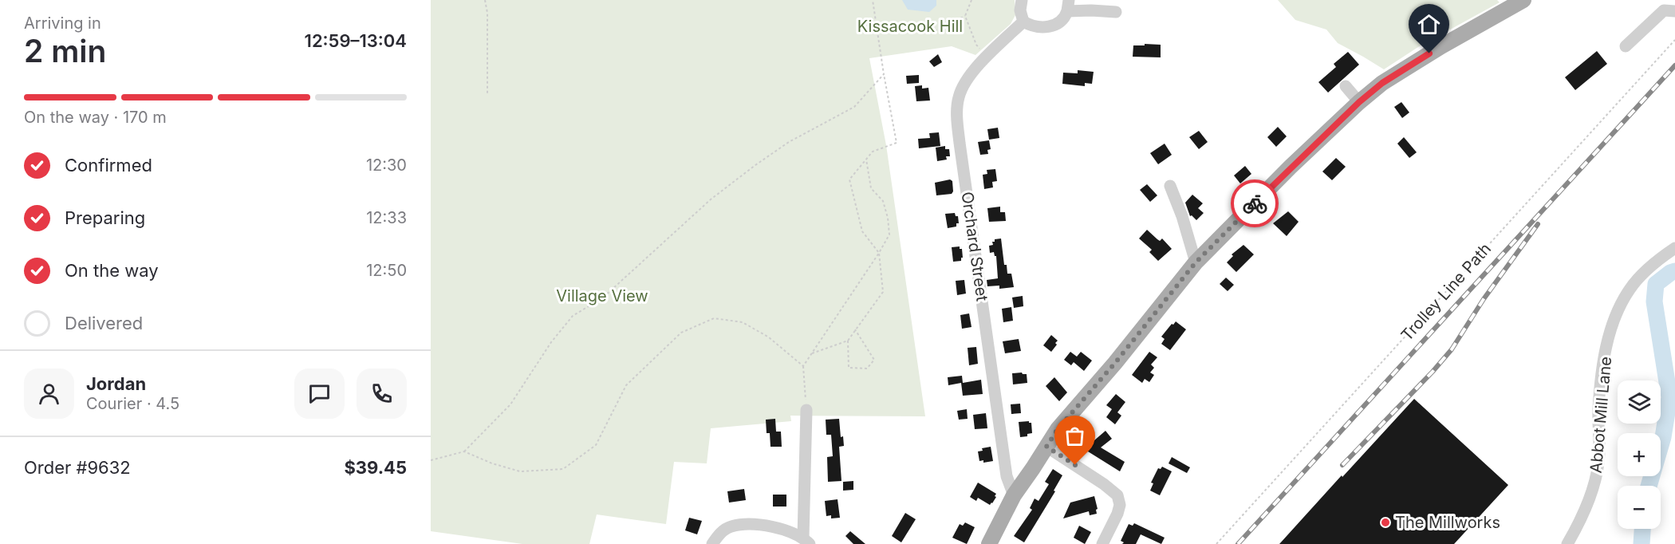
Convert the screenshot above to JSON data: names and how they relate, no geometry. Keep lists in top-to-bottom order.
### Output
{
  "streets": {
    "street": ["Orchard Street", "Abbot Mill Lane"],
    "path": ["Trolley Line Path"]
  },
  "parks": ["Kissacook Hill", "Village View"],
  "places": ["The Millworks"],
  "page": {
    "heading": ["2 min", "Arriving in", "12:59–13:04"],
    "panel": [
      "Jordan",
      "Courier · 4.5",
      "Order #9632",
      "$39.45"
    ],
    "bar": "On the way · 170 m",
    "list": [
      ["Confirmed", "12:30"],
      ["Preparing", "12:33"],
      ["On the way", "12:50"],
      "Delivered"
    ],
    "map_buttons": ["+", "−"]
  }
}
